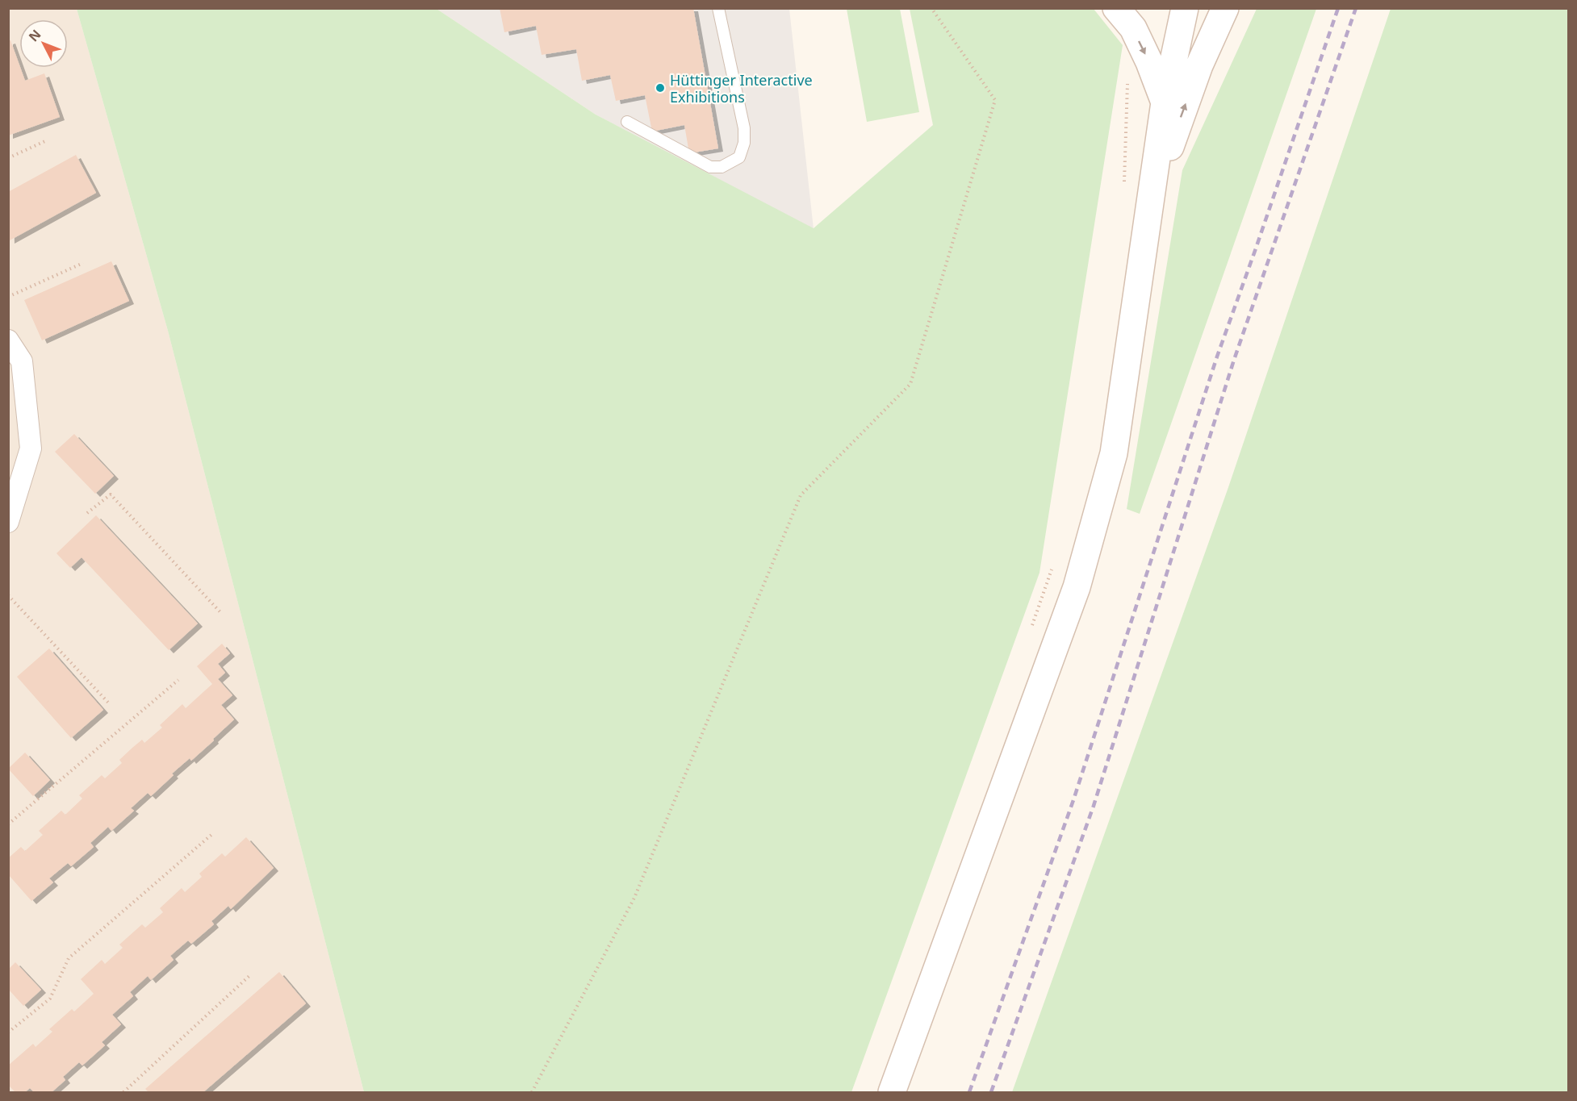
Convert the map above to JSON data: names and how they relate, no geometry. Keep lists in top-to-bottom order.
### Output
{
  "places": ["Hüttinger Interactive Exhibitions"],
  "north": "top left"
}
